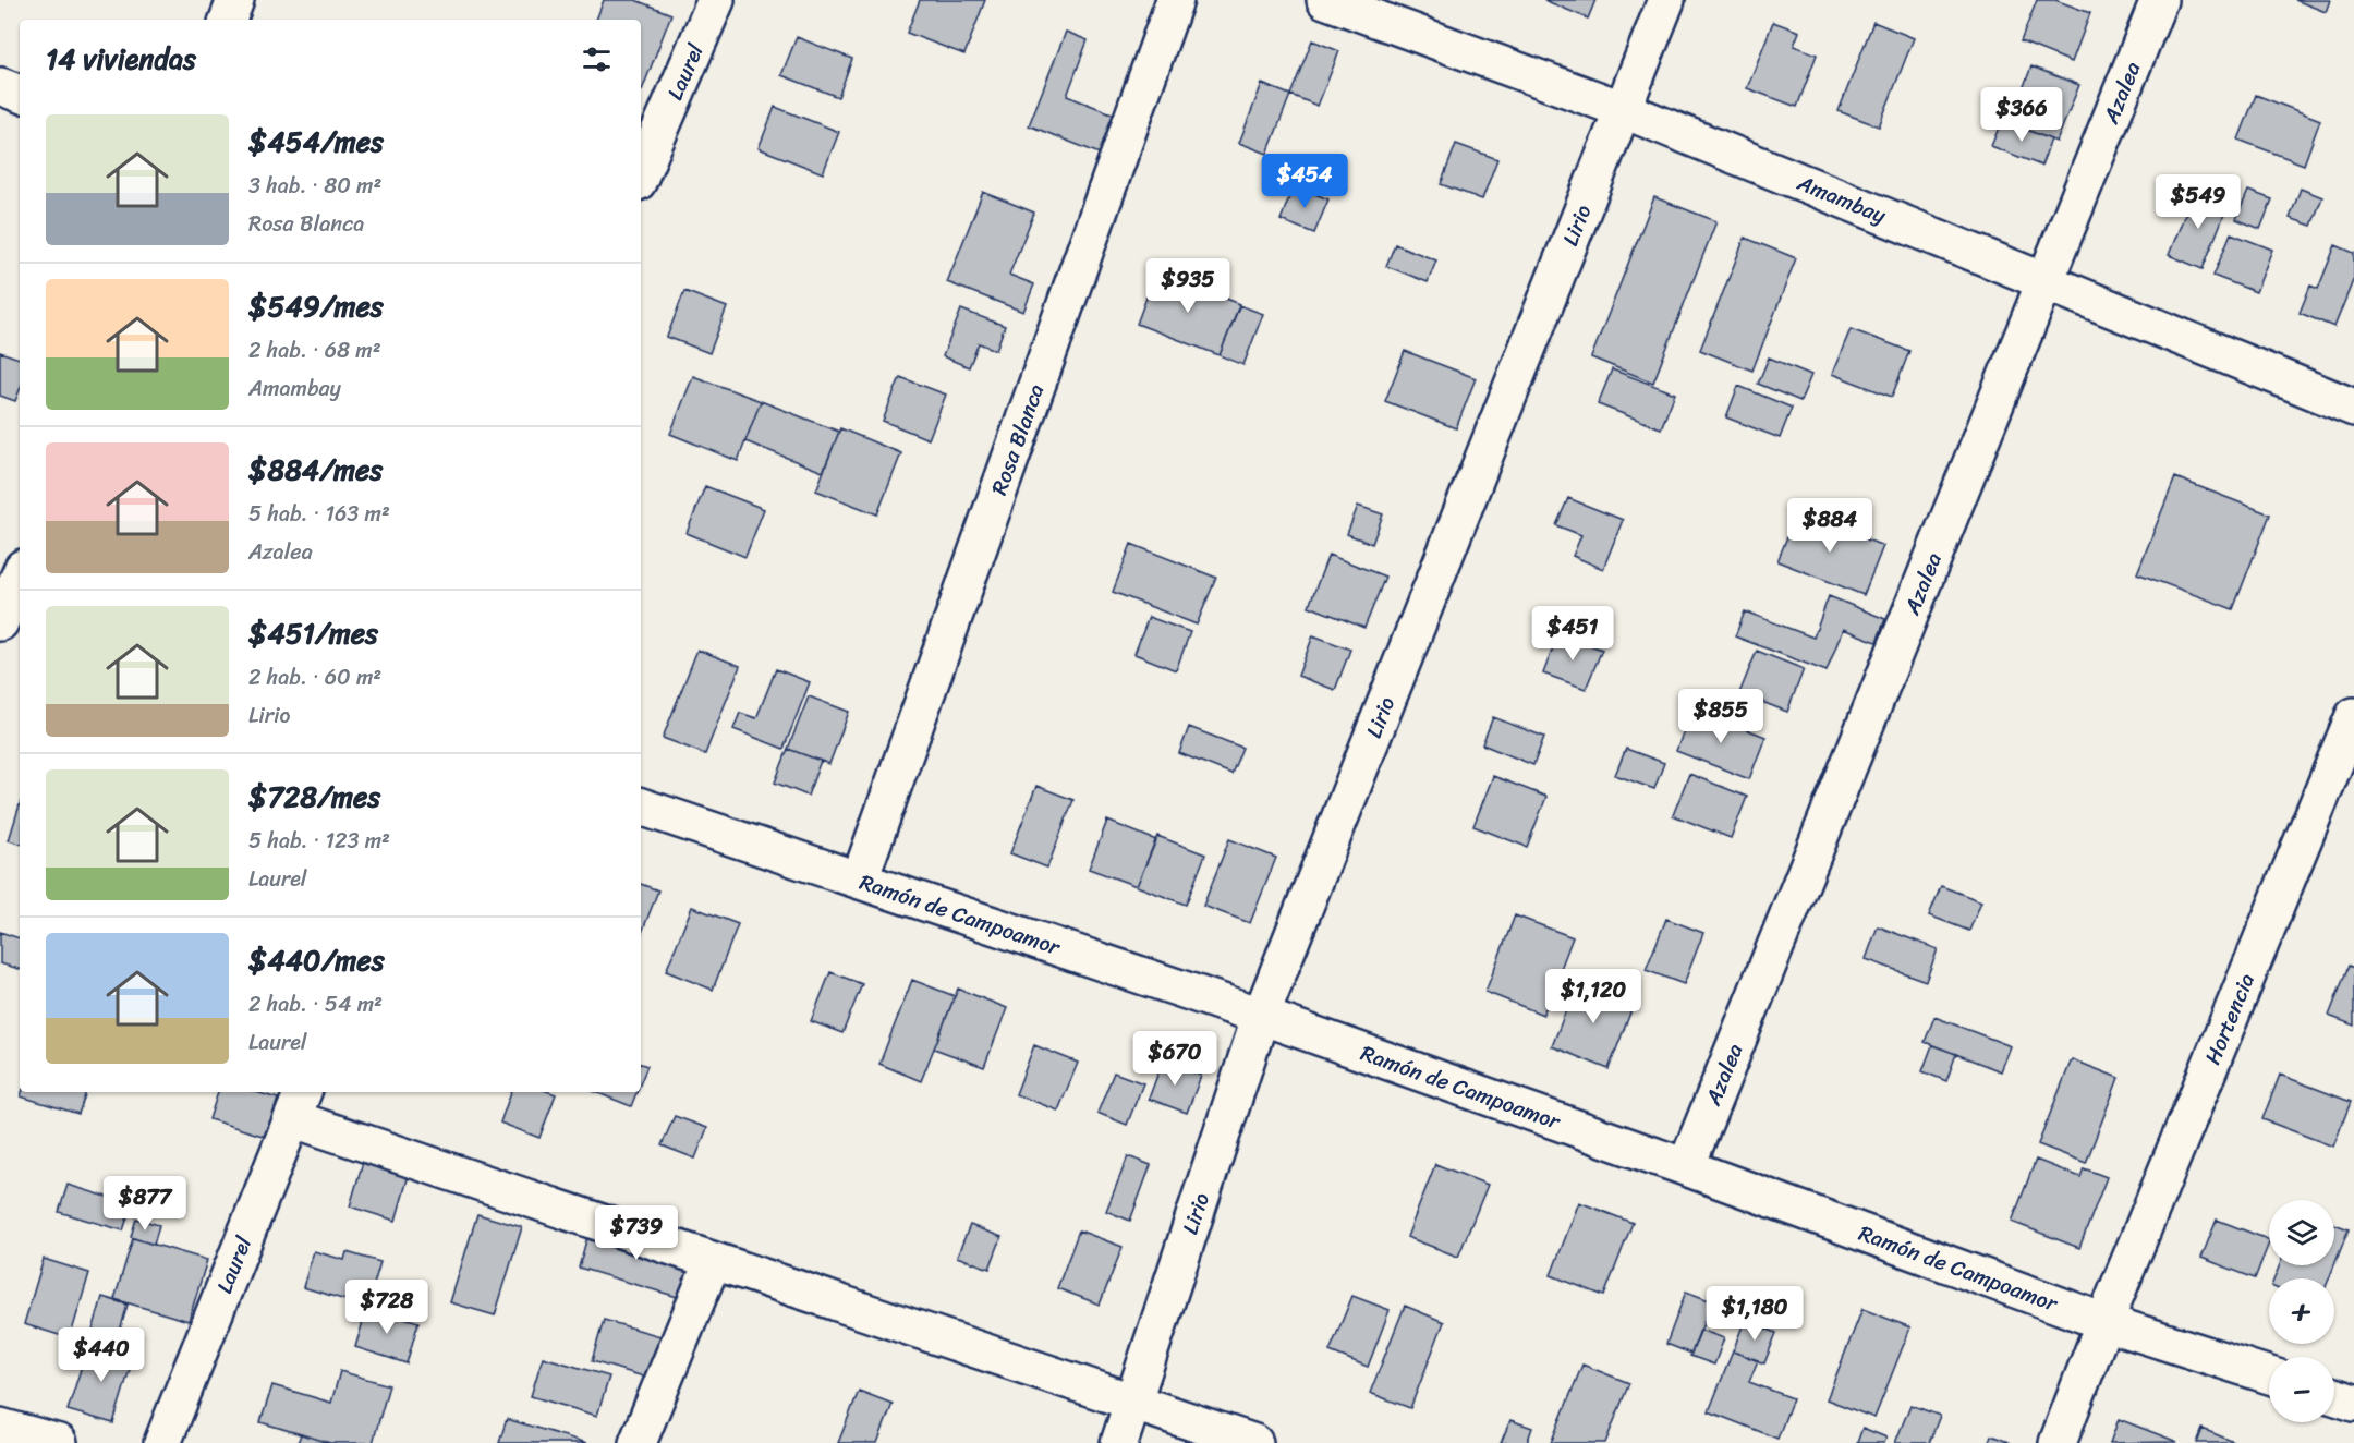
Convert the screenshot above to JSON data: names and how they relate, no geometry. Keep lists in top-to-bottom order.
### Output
{
  "streets": {
    "street": [
      "Laurel",
      "Azalea",
      "Amambay",
      "Lirio",
      "Rosa Blanca",
      "Ramón de Campoamor",
      "Hortencia"
    ]
  },
  "crossings": [
    ["Azalea", "Amambay"],
    ["Azalea", "Ramón de Campoamor"],
    ["Amambay", "Lirio"],
    ["Lirio", "Ramón de Campoamor"],
    ["Rosa Blanca", "Ramón de Campoamor"],
    ["Ramón de Campoamor", "Hortencia"]
  ],
  "page": {
    "heading": "14 viviendas",
    "price": [
      "$366",
      "$454",
      "$549",
      "$935",
      "$884",
      "$451",
      "$855",
      "$1,120",
      "$670",
      "$877",
      "$739",
      "$728",
      "$1,180",
      "$440"
    ],
    "list": [
      {
        "name": "$454/mes",
        "note": "3 hab. · 80 m² · Rosa Blanca"
      },
      {
        "name": "$549/mes",
        "note": "2 hab. · 68 m² · Amambay"
      },
      {
        "name": "$884/mes",
        "note": "5 hab. · 163 m² · Azalea"
      },
      {
        "name": "$451/mes",
        "note": "2 hab. · 60 m² · Lirio"
      },
      {
        "name": "$728/mes",
        "note": "5 hab. · 123 m² · Laurel"
      },
      {
        "name": "$440/mes",
        "note": "2 hab. · 54 m² · Laurel"
      }
    ],
    "map_buttons": ["+", "−"]
  }
}
